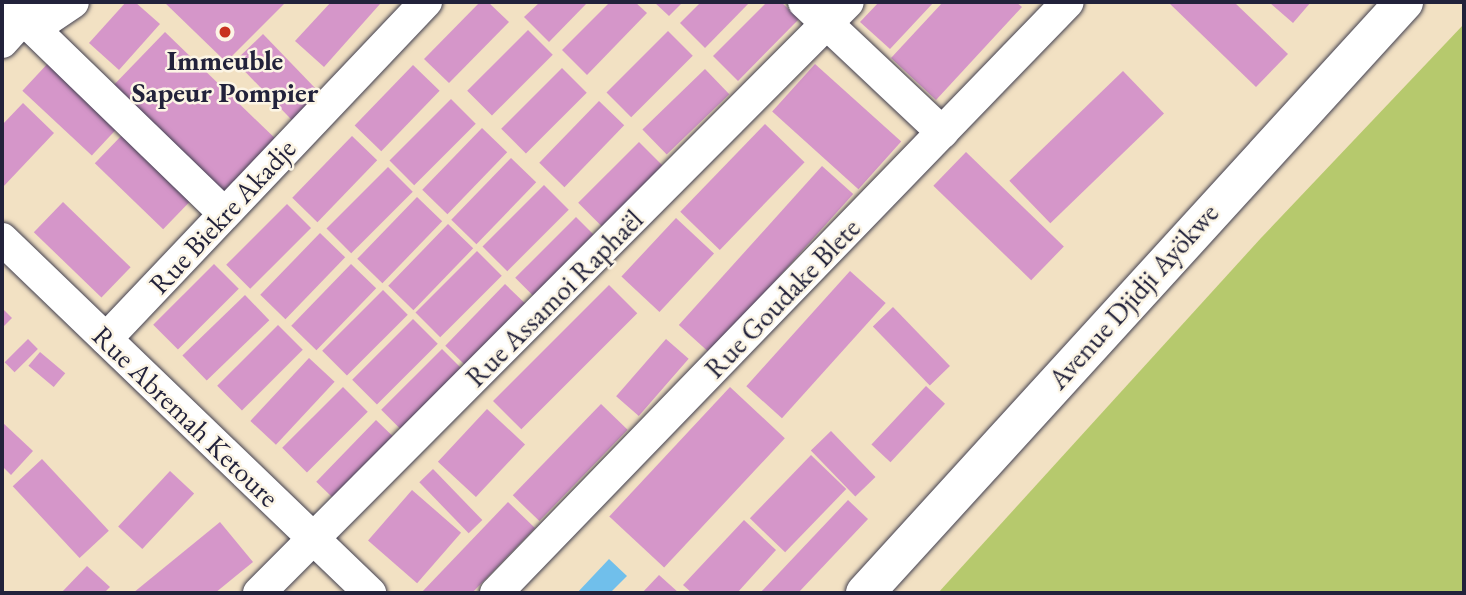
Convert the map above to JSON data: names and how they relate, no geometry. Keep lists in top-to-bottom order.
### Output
{
  "streets": {
    "street": [
      "Rue Biekre Akadje",
      "Avenue Djidji Ayökwe",
      "Rue Assamoi Raphaël",
      "Rue Goudake Blete",
      "Rue Abremah Ketoure"
    ]
  },
  "crossings": [
    ["Rue Biekre Akadje", "Rue Abremah Ketoure"],
    ["Rue Assamoi Raphaël", "Rue Abremah Ketoure"]
  ],
  "places": ["Immeuble Sapeur Pompier"]
}
